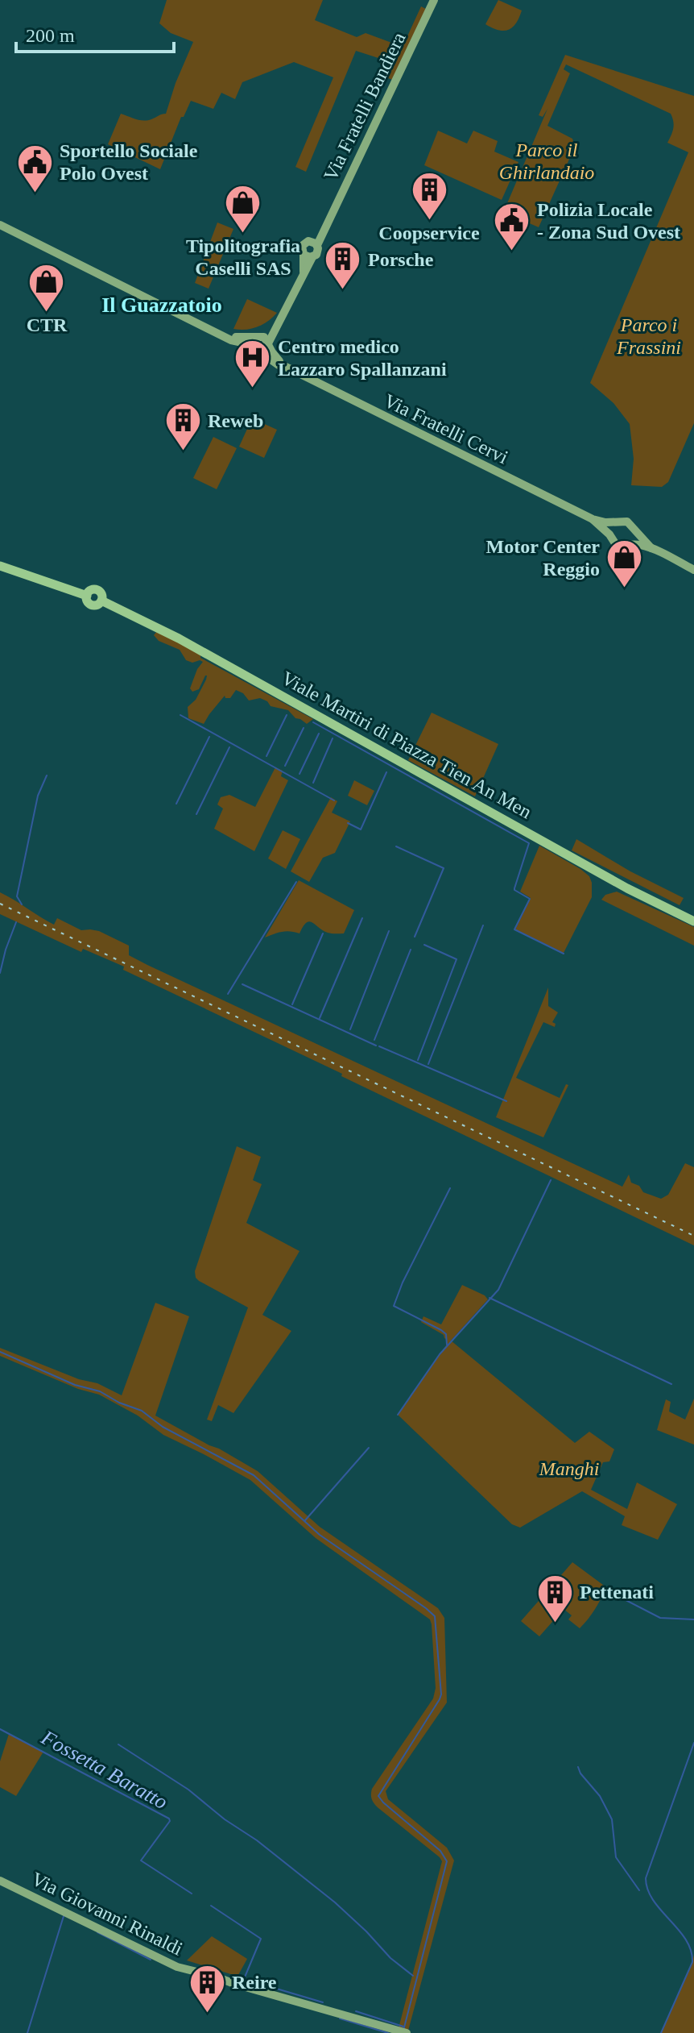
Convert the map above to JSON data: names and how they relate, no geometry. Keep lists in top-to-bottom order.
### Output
{
  "streets": {
    "main road": [
      "Via Fratelli Bandiera",
      "Via Fratelli Cervi",
      "Viale Martiri di Piazza Tien An Men",
      "Via Giovanni Rinaldi"
    ]
  },
  "crossings": [
    ["Via Fratelli Bandiera", "Via Fratelli Cervi"]
  ],
  "districts": ["Il Guazzatoio"],
  "water": ["Fossetta Baratto"],
  "parks": ["Parco il Ghirlandaio", "Parco i Frassini", "Manghi"],
  "places": {
    "public building": ["Sportello Sociale Polo Ovest", "Polizia Locale - Zona Sud Ovest"],
    "building": [
      "Coopservice",
      "Porsche",
      "Reweb",
      "Pettenati",
      "Reire"
    ],
    "shop": ["Tipolitografia Caselli SAS", "CTR", "Motor Center Reggio"],
    "hospital": ["Centro medico Lazzaro Spallanzani"]
  },
  "scale_bar": "200 m"
}
